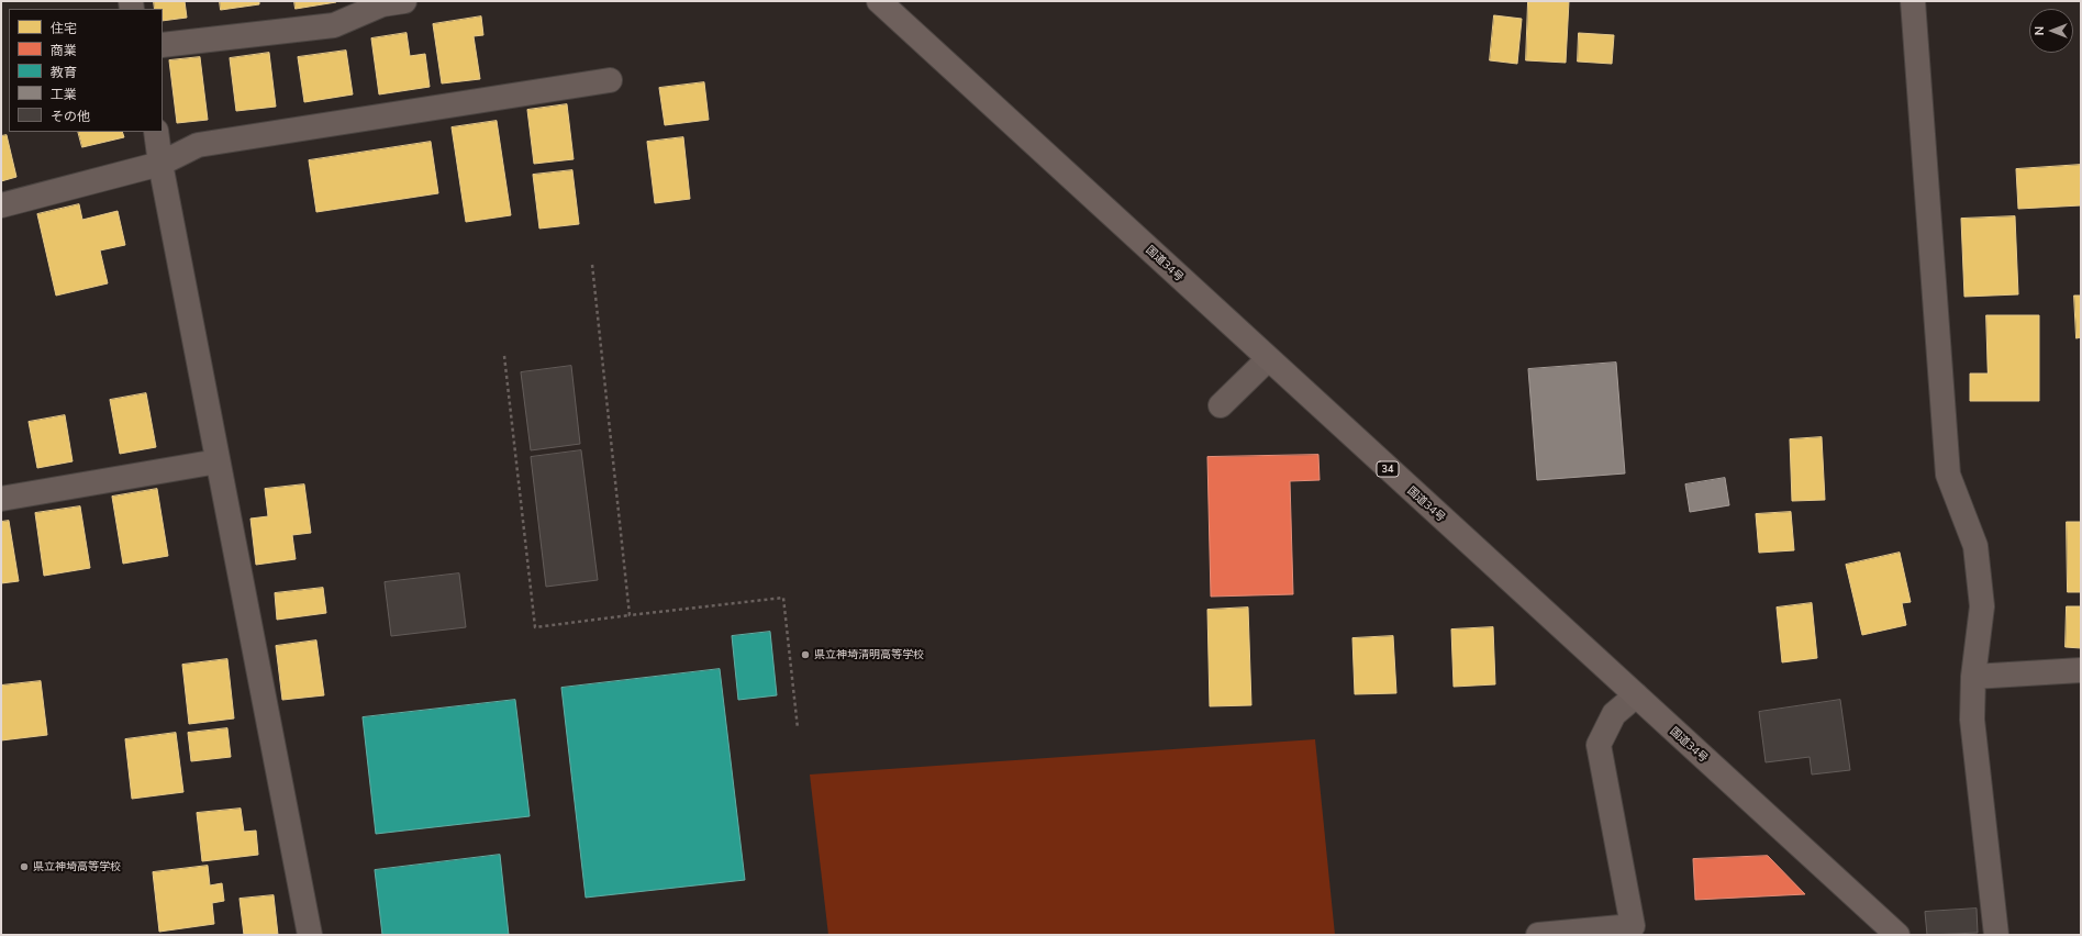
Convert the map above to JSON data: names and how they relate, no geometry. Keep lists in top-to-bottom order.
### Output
{
  "streets": {
    "highway": ["国道34号", "34"]
  },
  "places": ["県立神埼清明高等学校", "県立神埼高等学校"],
  "legend": [
    "住宅",
    "商業",
    "教育",
    "工業",
    "その他"
  ],
  "north": "left"
}
